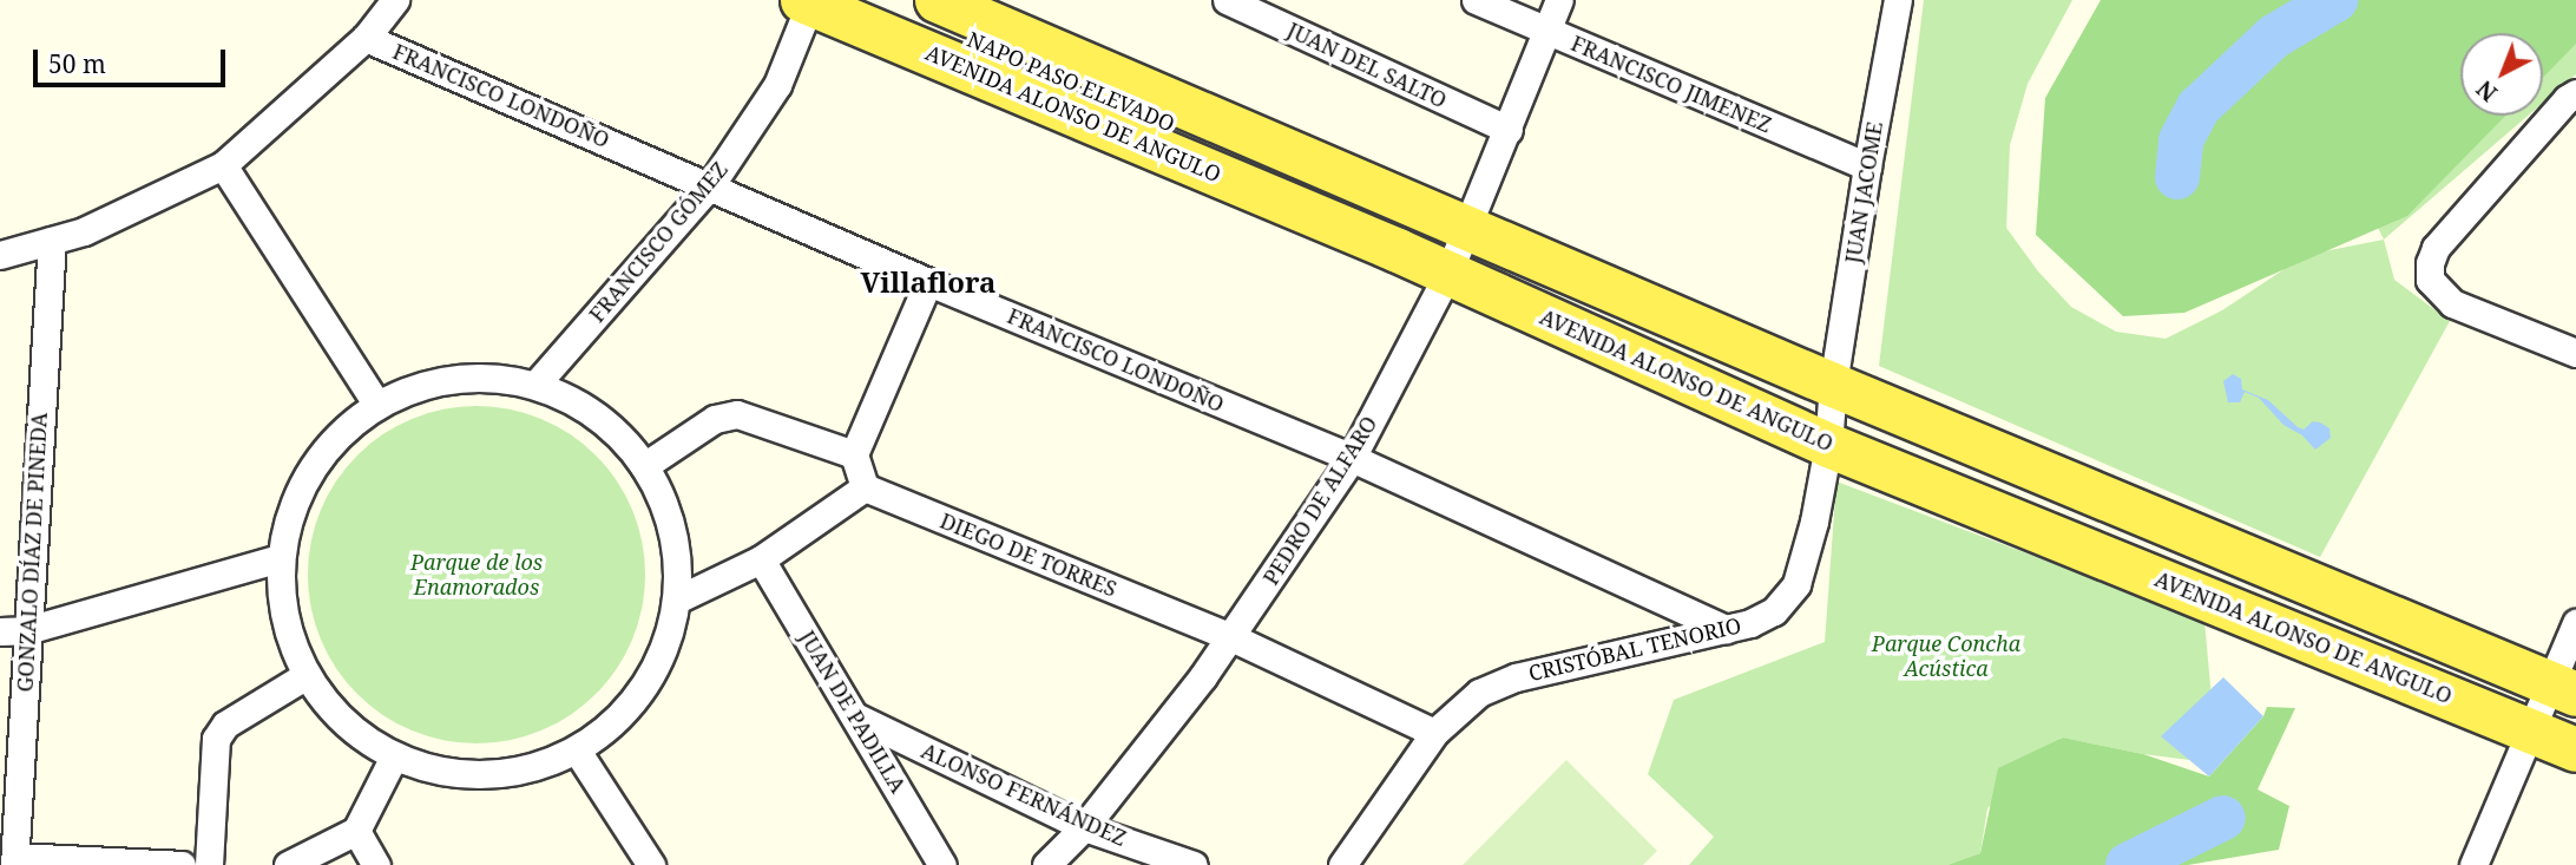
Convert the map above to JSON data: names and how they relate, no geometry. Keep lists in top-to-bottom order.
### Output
{
  "streets": {
    "main road": ["NAPO PASO ELEVADO", "AVENIDA ALONSO DE ANGULO"],
    "street": [
      "JUAN DEL SALTO",
      "FRANCISCO JIMENEZ",
      "FRANCISCO LONDOÑO",
      "JUAN JACOME",
      "FRANCISCO GÓMEZ",
      "PEDRO DE ALFARO",
      "GONZALO DÍAZ DE PINEDA",
      "DIEGO DE TORRES",
      "CRISTÓBAL TENORIO",
      "JUAN DE PADILLA",
      "ALONSO FERNÁNDEZ"
    ]
  },
  "crossings": [
    ["JUAN DEL SALTO", "PEDRO DE ALFARO"],
    ["NAPO PASO ELEVADO", "AVENIDA ALONSO DE ANGULO"],
    ["FRANCISCO JIMENEZ", "JUAN JACOME"],
    ["FRANCISCO JIMENEZ", "PEDRO DE ALFARO"],
    ["FRANCISCO LONDOÑO", "FRANCISCO GÓMEZ"],
    ["FRANCISCO LONDOÑO", "PEDRO DE ALFARO"],
    ["FRANCISCO LONDOÑO", "CRISTÓBAL TENORIO"],
    ["AVENIDA ALONSO DE ANGULO", "FRANCISCO GÓMEZ"],
    ["AVENIDA ALONSO DE ANGULO", "PEDRO DE ALFARO"],
    ["AVENIDA ALONSO DE ANGULO", "CRISTÓBAL TENORIO"],
    ["JUAN JACOME", "CRISTÓBAL TENORIO"],
    ["PEDRO DE ALFARO", "DIEGO DE TORRES"],
    ["PEDRO DE ALFARO", "ALONSO FERNÁNDEZ"],
    ["DIEGO DE TORRES", "CRISTÓBAL TENORIO"],
    ["JUAN DE PADILLA", "ALONSO FERNÁNDEZ"]
  ],
  "districts": ["Villaflora"],
  "parks": ["Parque de los Enamorados", "Parque Concha Acústica"],
  "scale_bar": "50 m",
  "north": "bottom left"
}
